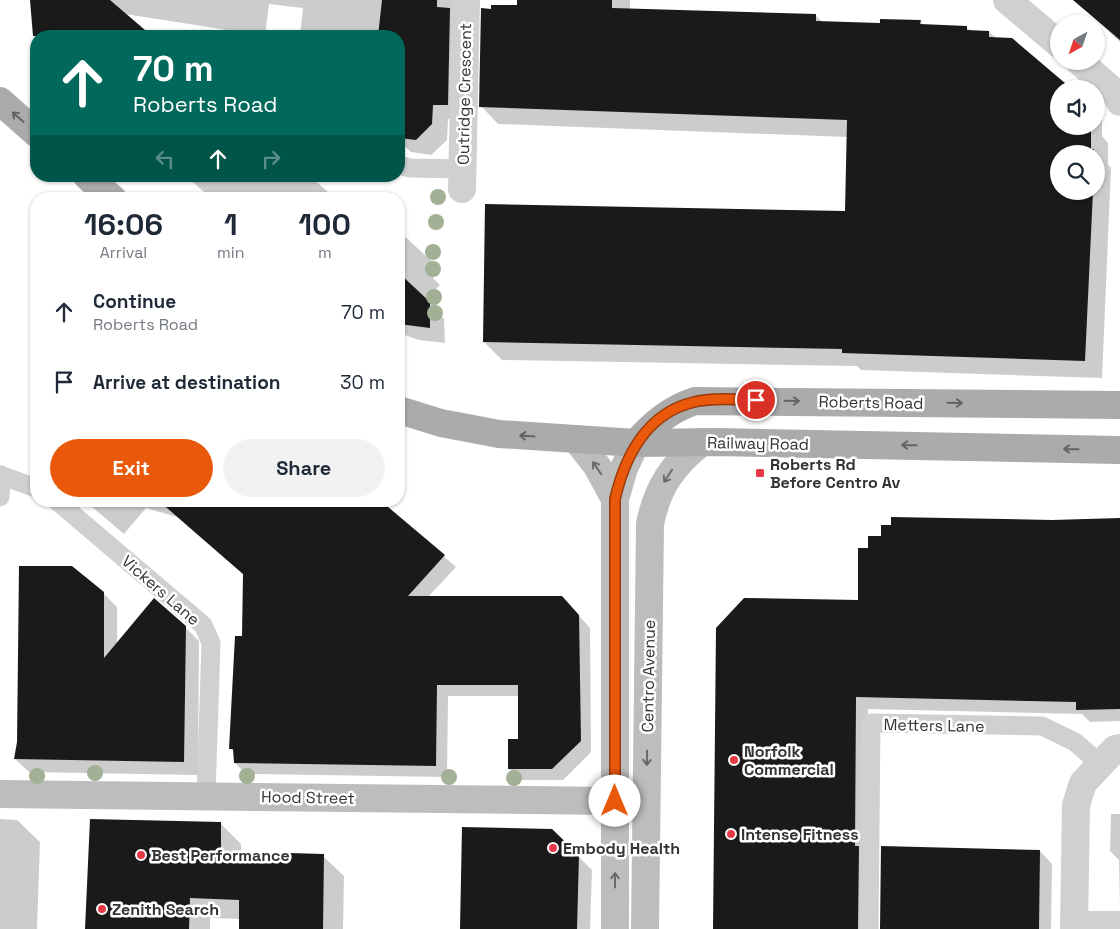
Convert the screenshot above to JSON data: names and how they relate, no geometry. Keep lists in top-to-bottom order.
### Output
{
  "streets": {
    "main road": ["Roberts Road", "Railway Road"],
    "street": ["Outridge Crescent", "Centro Avenue", "Hood Street"],
    "lane": ["Vickers Lane", "Metters Lane"]
  },
  "crossings": [
    ["Roberts Road", "Railway Road"],
    ["Roberts Road", "Centro Avenue"],
    ["Railway Road", "Centro Avenue"],
    ["Vickers Lane", "Hood Street"],
    ["Centro Avenue", "Hood Street"]
  ],
  "one_way": ["Roberts Road", "Railway Road"],
  "places": {
    "transit": ["Roberts Rd Before Centro Av"],
    "other": [
      "Norfolk Commercial",
      "Intense Fitness",
      "Embody Health",
      "Best Performance",
      "Zenith Search"
    ]
  },
  "north": "bottom left",
  "page": {
    "turn": ["70 m", "Roberts Road"],
    "eta": [
      "16:06",
      "Arrival",
      "1",
      "min",
      "100",
      "m"
    ],
    "list": [
      {
        "name": "Continue",
        "note": "Roberts Road",
        "value": "70 m"
      },
      {
        "name": "Arrive at destination",
        "value": "30 m"
      }
    ],
    "buttons": ["Exit", "Share"]
  }
}
